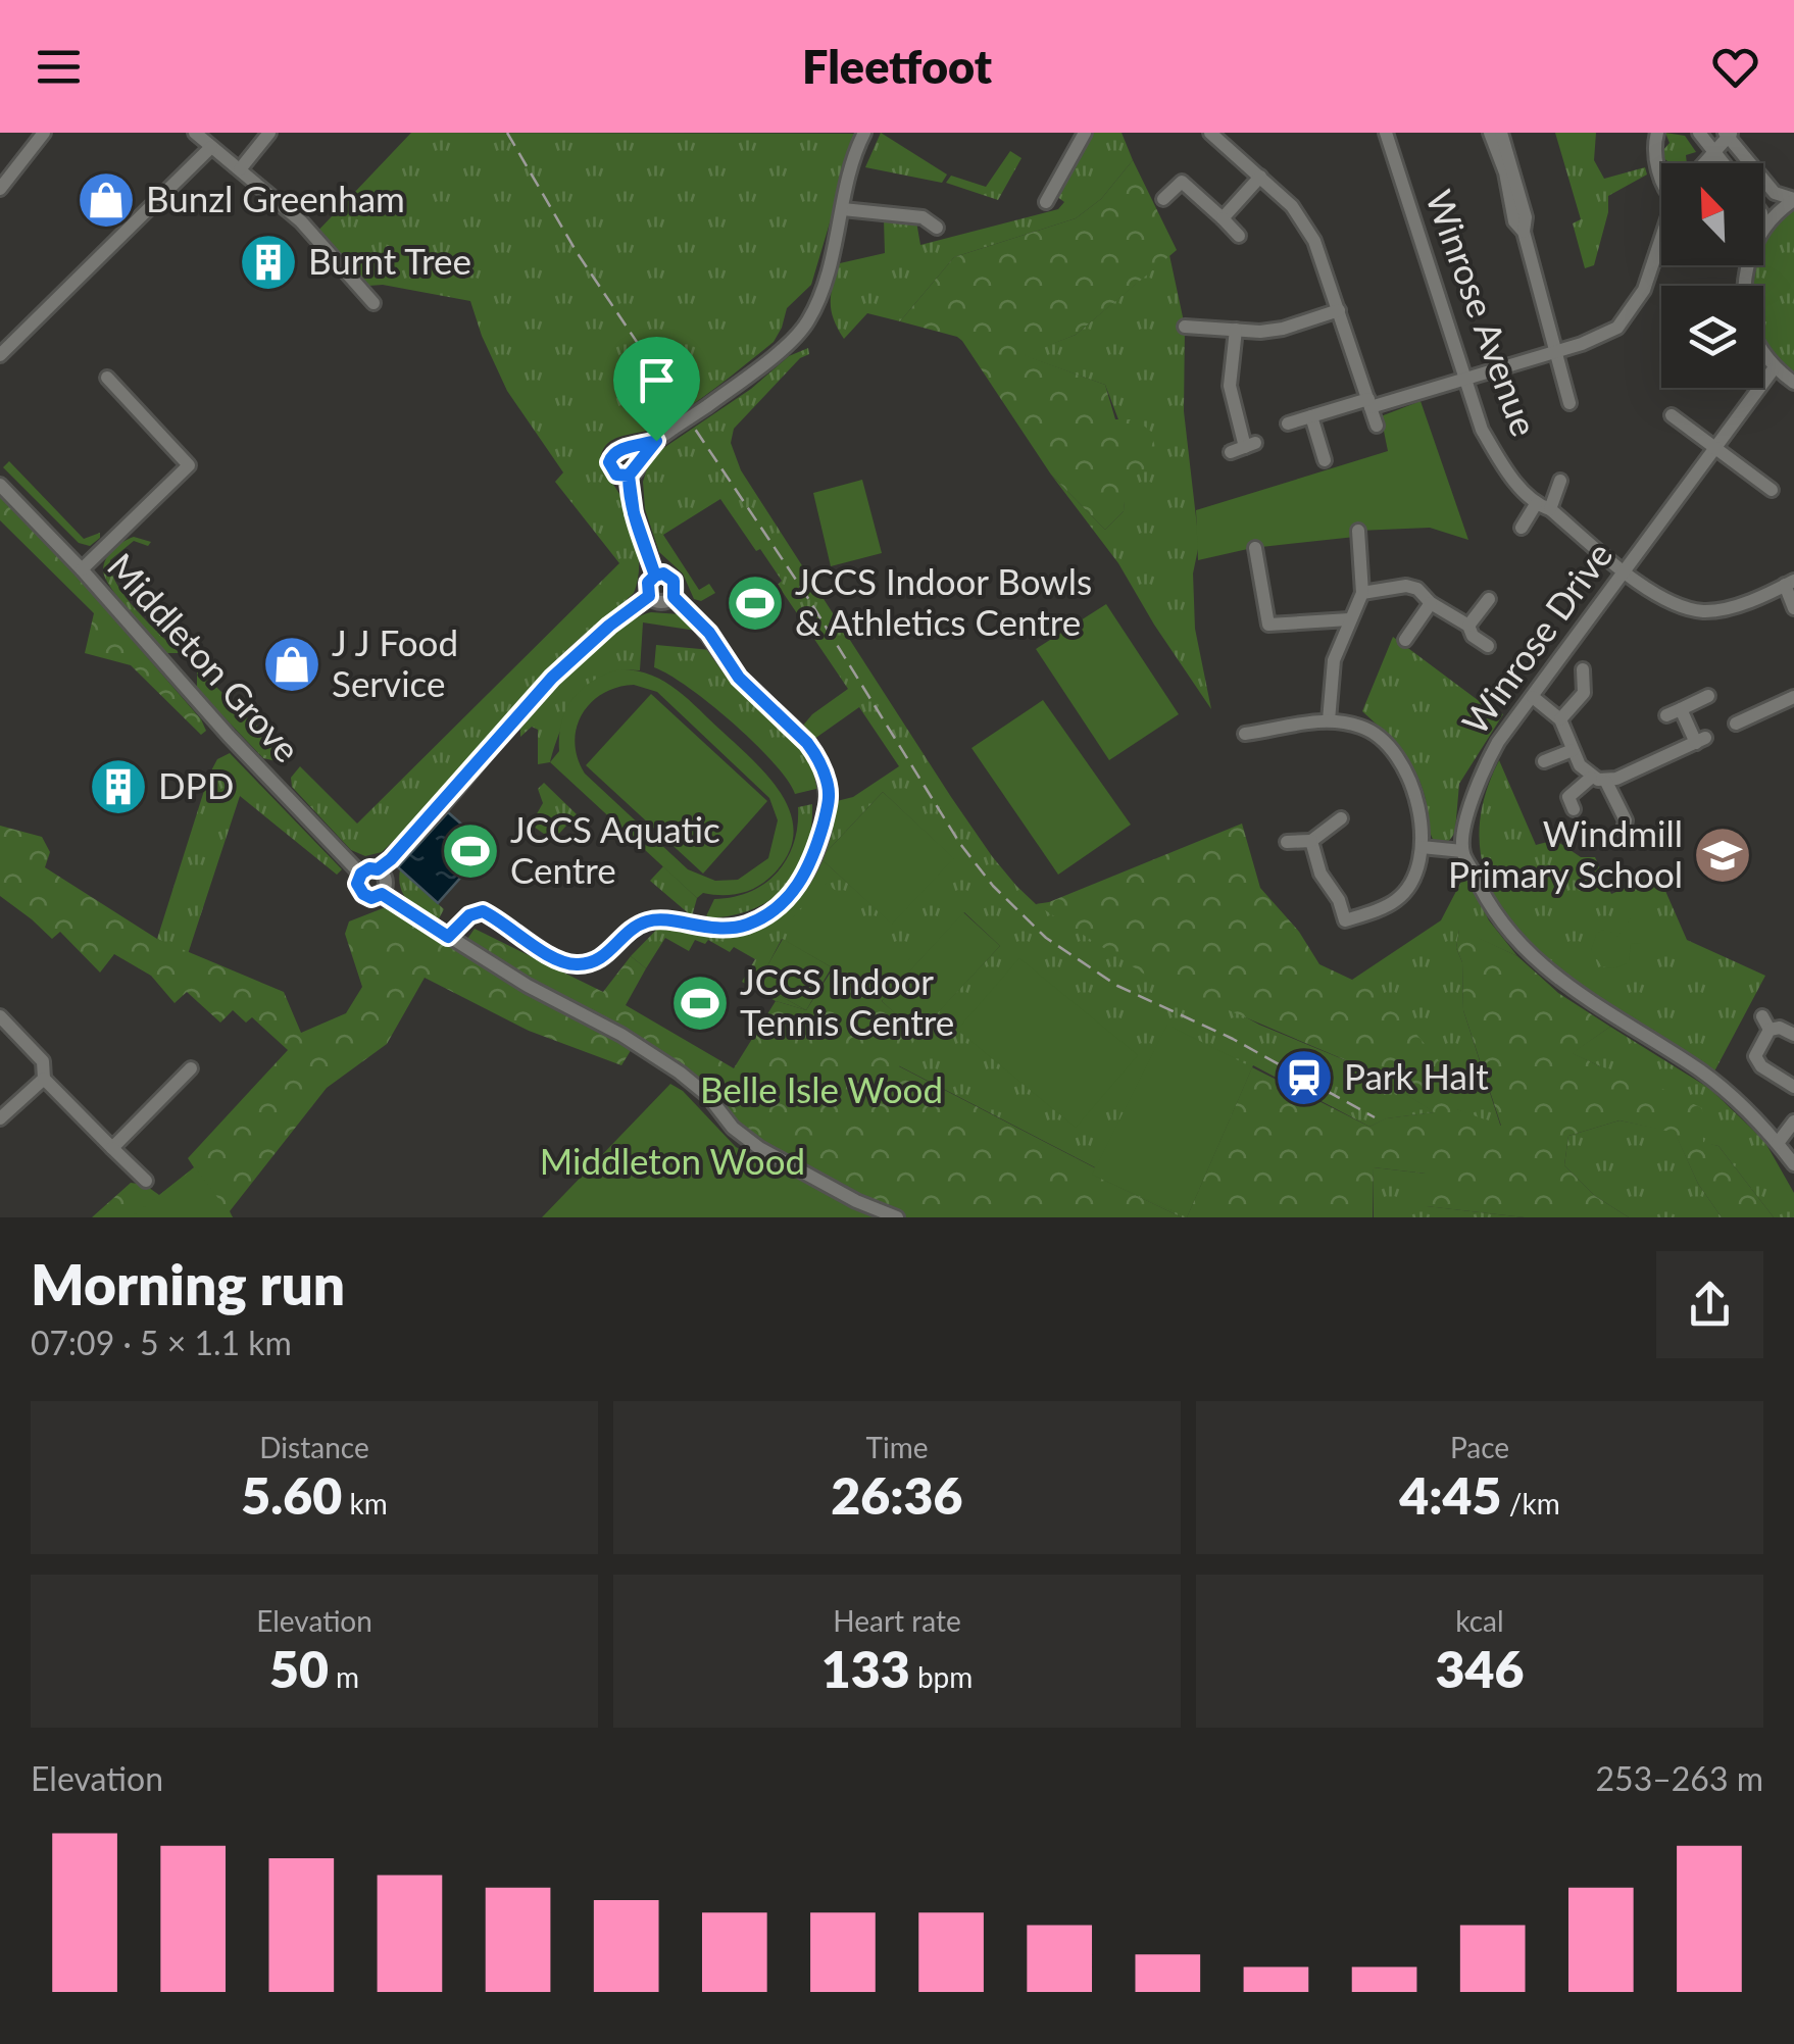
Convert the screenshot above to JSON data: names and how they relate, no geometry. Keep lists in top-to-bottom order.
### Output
{
  "streets": {
    "street": ["Winrose Avenue", "Winrose Drive", "Middleton Grove"]
  },
  "crossings": [
    ["Winrose Avenue", "Winrose Drive"]
  ],
  "parks": ["Belle Isle Wood", "Middleton Wood"],
  "places": {
    "shop": ["Bunzl Greenham", "J J Food Service"],
    "building": ["Burnt Tree", "DPD"],
    "sports": ["JCCS Indoor Bowls & Athletics Centre", "JCCS Aquatic Centre", "JCCS Indoor Tennis Centre"],
    "school or university": ["Windmill Primary School"],
    "station": ["Park Halt"]
  },
  "north": "top left",
  "page": {
    "header": "Fleetfoot",
    "heading": ["Morning run", "07:09 · 5 × 1.1 km"],
    "stats": [
      ["Distance", "5.60 km"],
      ["Time", "26:36"],
      ["Pace", "4:45 /km"],
      ["Elevation", "50 m"],
      ["Heart rate", "133 bpm"],
      ["kcal", "346"]
    ],
    "chart": ["Elevation", "253–263 m"]
  }
}
